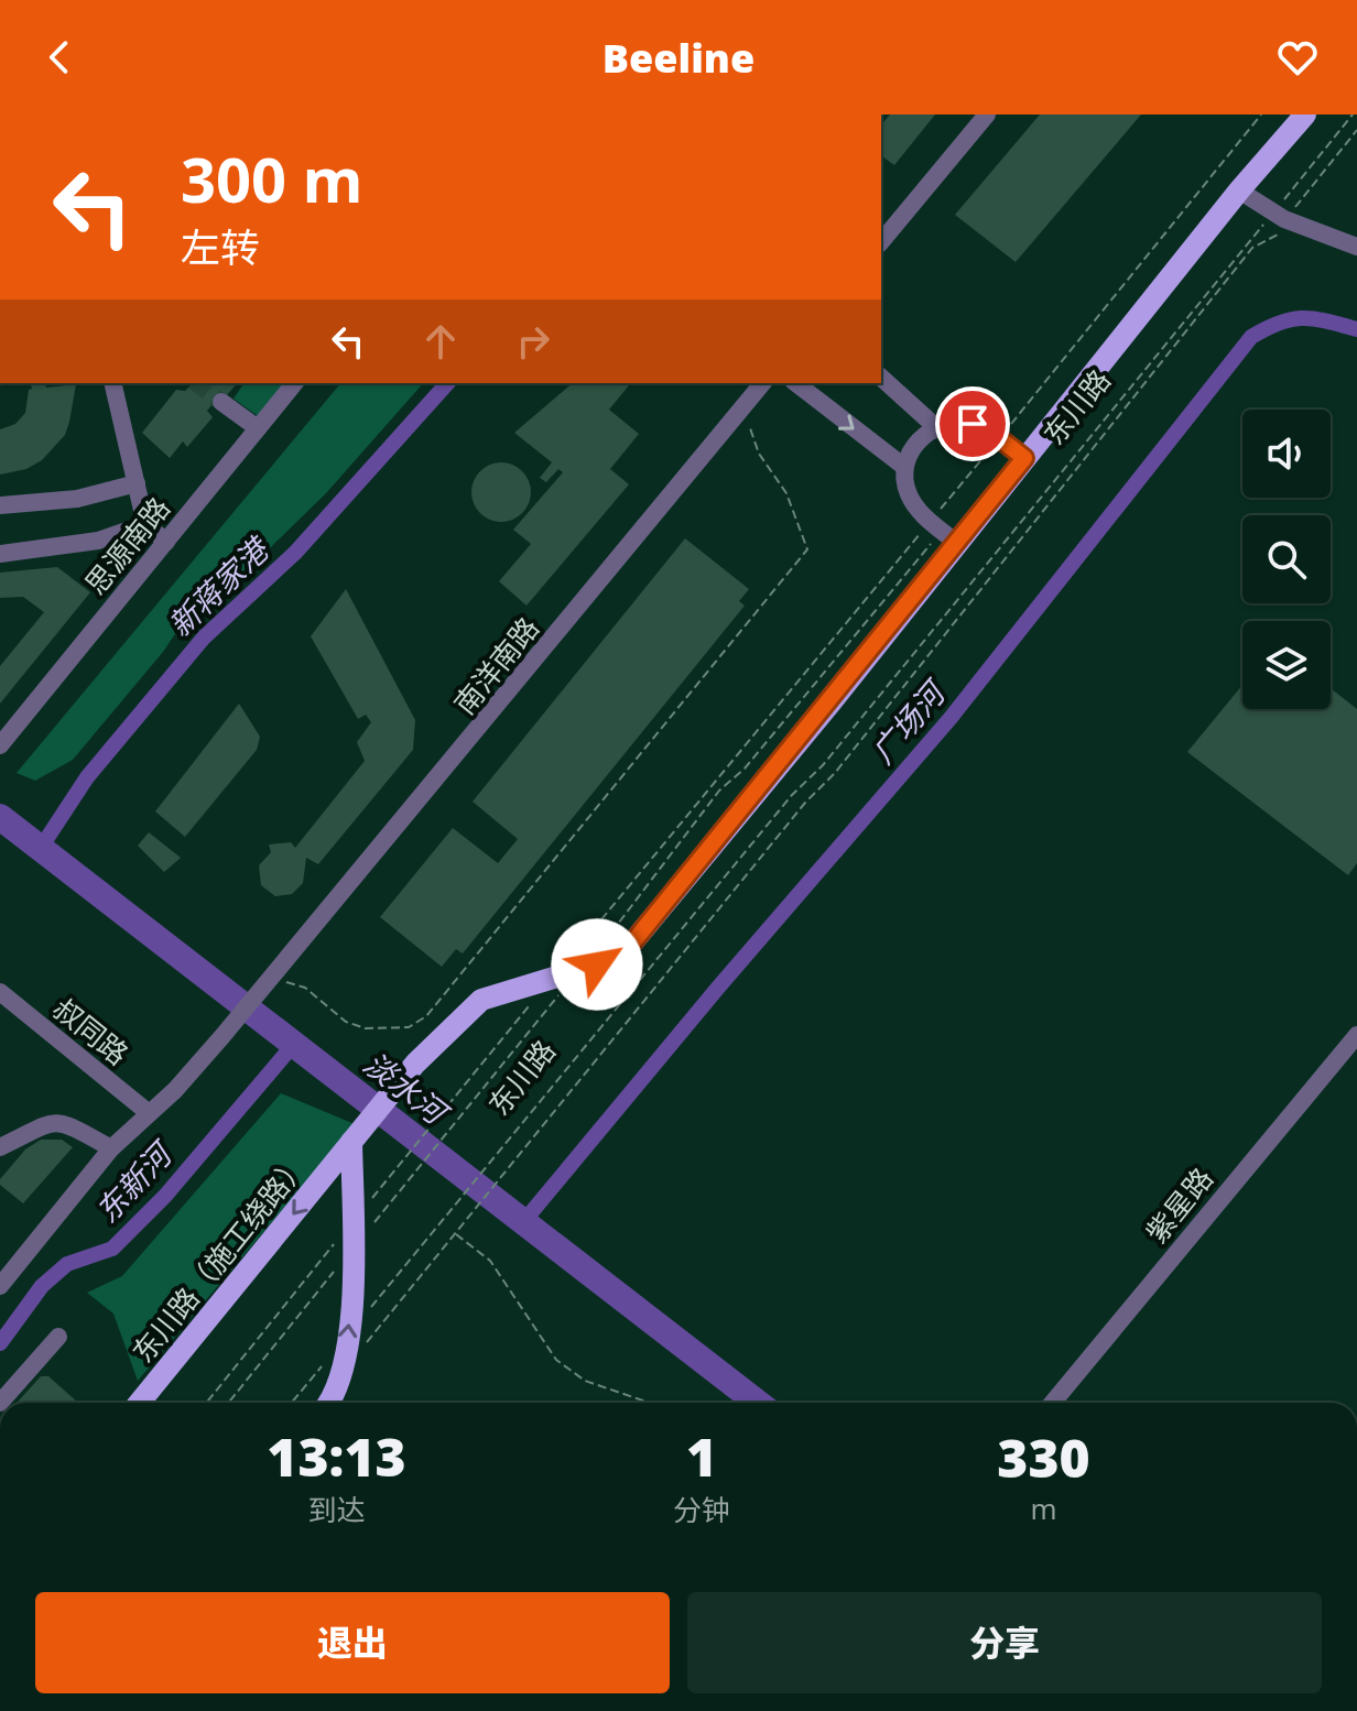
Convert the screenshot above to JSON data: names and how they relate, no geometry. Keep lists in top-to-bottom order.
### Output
{
  "streets": {
    "main road": ["东川路", "东川路（施工绕路）"],
    "street": [
      "思源南路",
      "南洋南路",
      "叔同路",
      "紫星路"
    ]
  },
  "crossings": [
    ["东川路", "东川路（施工绕路）"],
    ["南洋南路", "叔同路"]
  ],
  "one_way": ["东川路（施工绕路）"],
  "water": [
    "新蒋家港",
    "广场河",
    "淡水河",
    "东新河"
  ],
  "page": {
    "header": "Beeline",
    "turn": ["300 m", "左转"],
    "eta": [
      "13:13",
      "到达",
      "1",
      "分钟",
      "330",
      "m"
    ],
    "buttons": ["退出", "分享"]
  }
}
